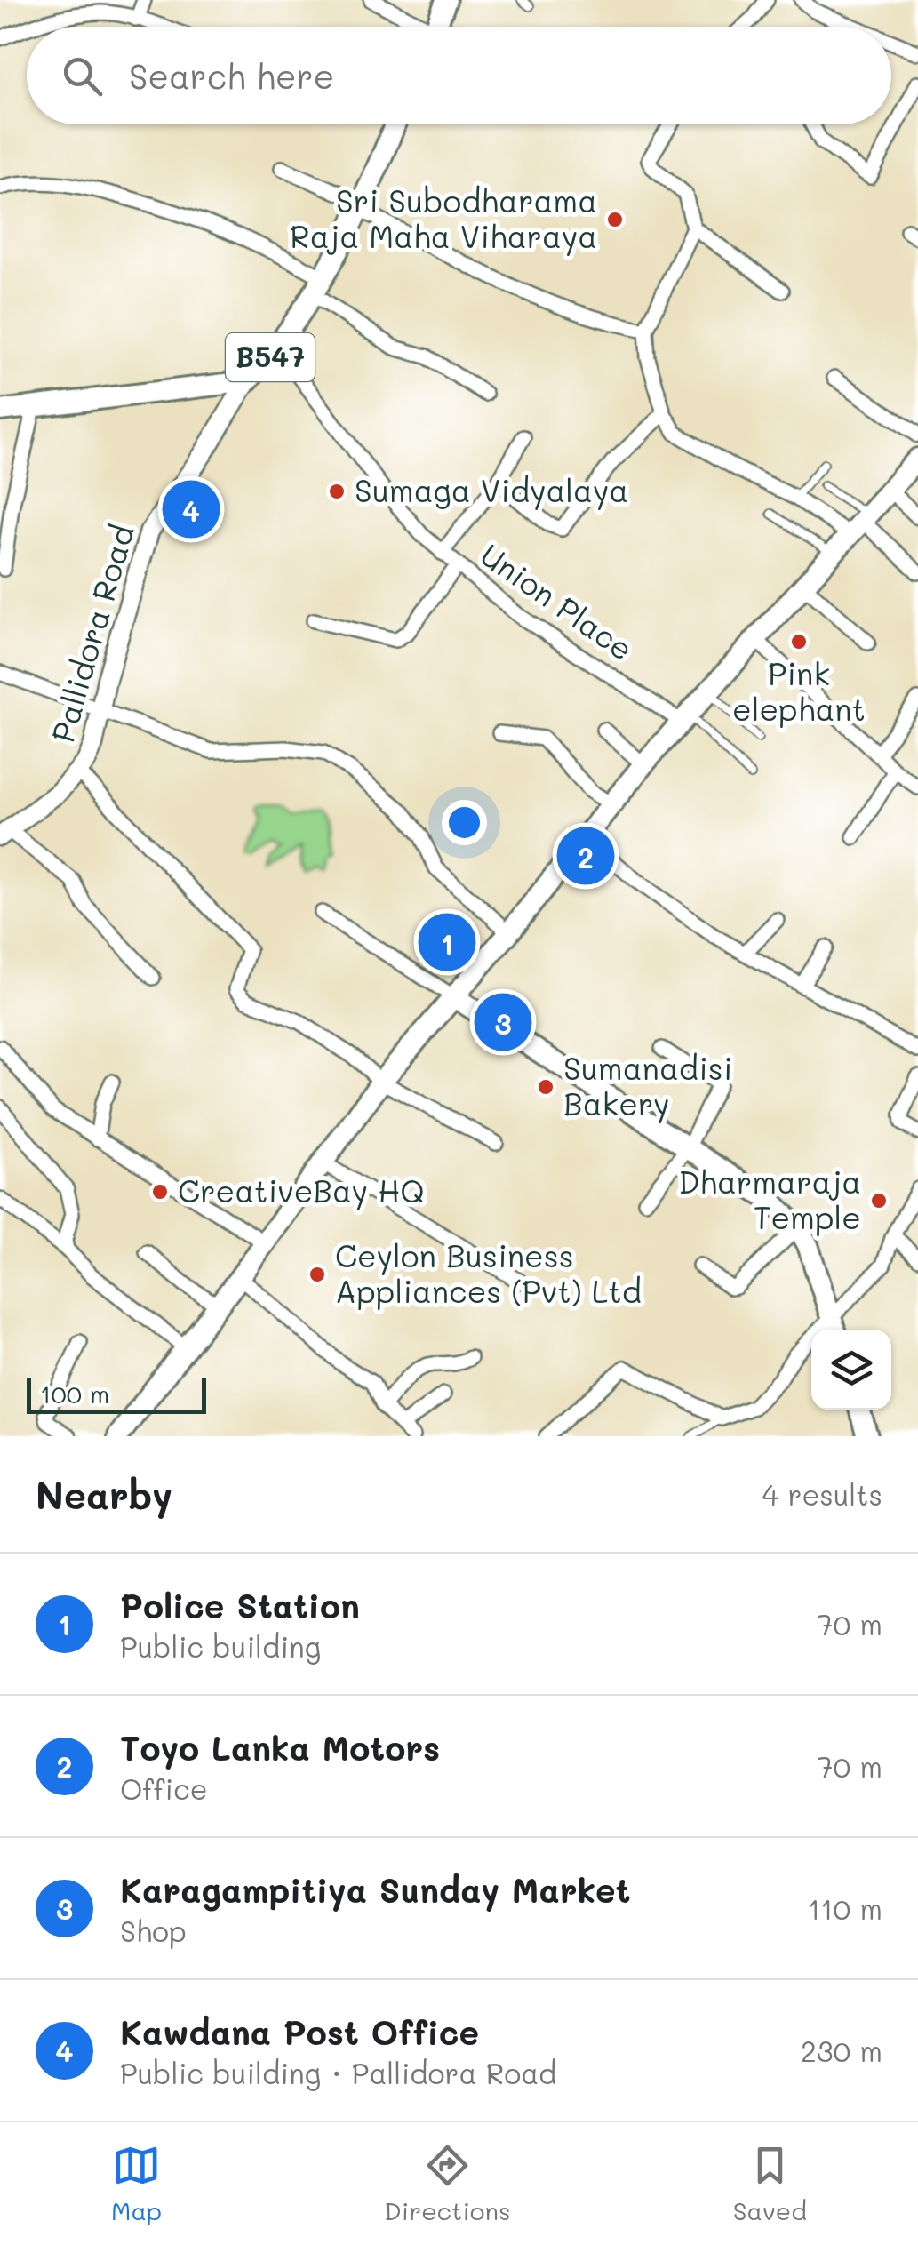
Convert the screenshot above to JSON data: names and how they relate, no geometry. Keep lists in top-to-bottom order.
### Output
{
  "streets": {
    "main road": ["B547"],
    "street": ["Union Place", "Pallidora Road"]
  },
  "crossings": [
    ["B547", "Union Place"],
    ["B547", "Pallidora Road"]
  ],
  "places": [
    "Sri Subodharama Raja Maha Viharaya",
    "Sumaga Vidyalaya",
    "Pink elephant",
    "Sumanadisi Bakery",
    "CreativeBay HQ",
    "Dharmaraja Temple",
    "Ceylon Business Appliances (Pvt) Ltd"
  ],
  "scale_bar": "100 m",
  "page": {
    "search": "Search here",
    "pins": [
      "4",
      "2",
      "1",
      "3"
    ],
    "scale": "100 m",
    "heading": ["Nearby", "4 results"],
    "list": [
      {
        "mark": "1",
        "name": "Police Station",
        "note": "Public building",
        "value": "70 m"
      },
      {
        "mark": "2",
        "name": "Toyo Lanka Motors",
        "note": "Office",
        "value": "70 m"
      },
      {
        "mark": "3",
        "name": "Karagampitiya Sunday Market",
        "note": "Shop",
        "value": "110 m"
      },
      {
        "mark": "4",
        "name": "Kawdana Post Office",
        "note": "Public building · Pallidora Road",
        "value": "230 m"
      }
    ],
    "nav": ["Map", "Directions", "Saved"]
  }
}
